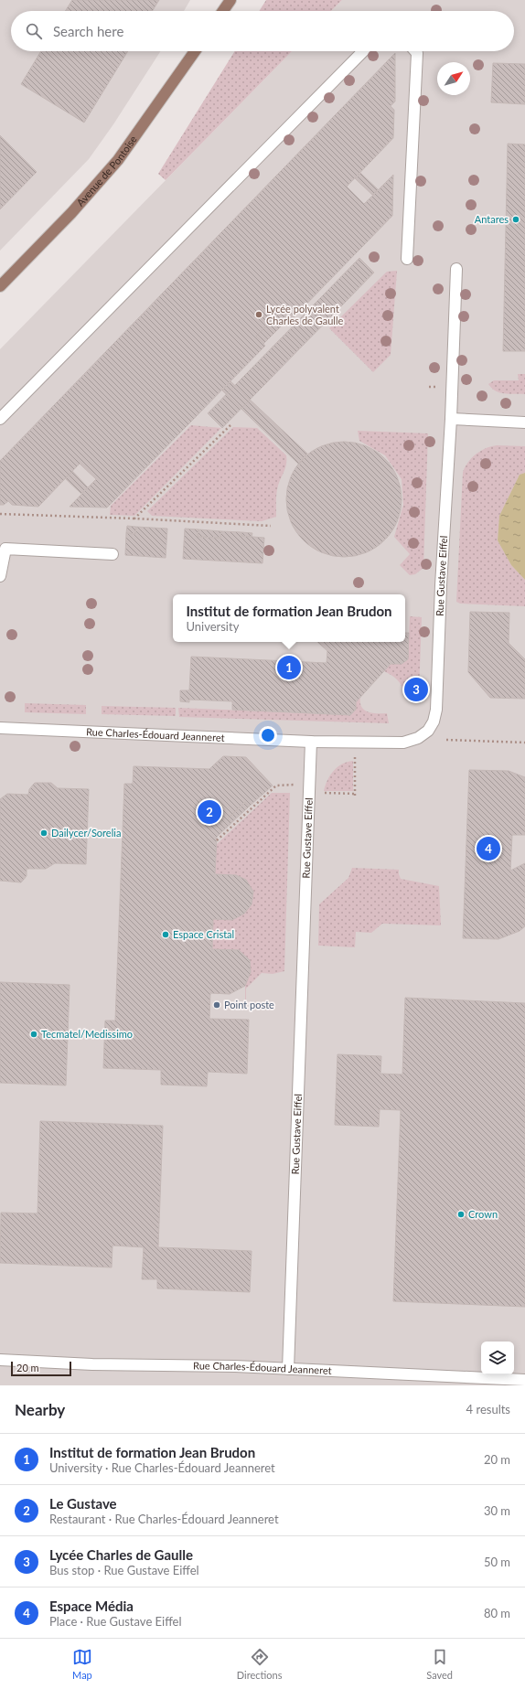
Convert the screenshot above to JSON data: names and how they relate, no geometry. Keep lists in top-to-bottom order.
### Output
{
  "streets": {
    "main road": ["Avenue de Pontoise"],
    "street": ["Rue Gustave Eiffel", "Rue Charles-Édouard Jeanneret"]
  },
  "crossings": [
    ["Rue Gustave Eiffel", "Rue Charles-Édouard Jeanneret"]
  ],
  "places": [
    "Antares",
    "Lycée polyvalent Charles de Gaulle",
    "Dailycer/Sorelia",
    "Espace Cristal",
    "Point poste",
    "Tecmatel/Medissimo",
    "Crown"
  ],
  "scale_bar": "20 m",
  "north": "top right",
  "page": {
    "search": "Search here",
    "popup": ["Institut de formation Jean Brudon", "University"],
    "pins": [
      "1",
      "3",
      "2",
      "4"
    ],
    "scale": "20 m",
    "heading": ["Nearby", "4 results"],
    "list": [
      {
        "mark": "1",
        "name": "Institut de formation Jean Brudon",
        "note": "University · Rue Charles-Édouard Jeanneret",
        "value": "20 m"
      },
      {
        "mark": "2",
        "name": "Le Gustave",
        "note": "Restaurant · Rue Charles-Édouard Jeanneret",
        "value": "30 m"
      },
      {
        "mark": "3",
        "name": "Lycée Charles de Gaulle",
        "note": "Bus stop · Rue Gustave Eiffel",
        "value": "50 m"
      },
      {
        "mark": "4",
        "name": "Espace Média",
        "note": "Place · Rue Gustave Eiffel",
        "value": "80 m"
      }
    ],
    "nav": ["Map", "Directions", "Saved"]
  }
}
